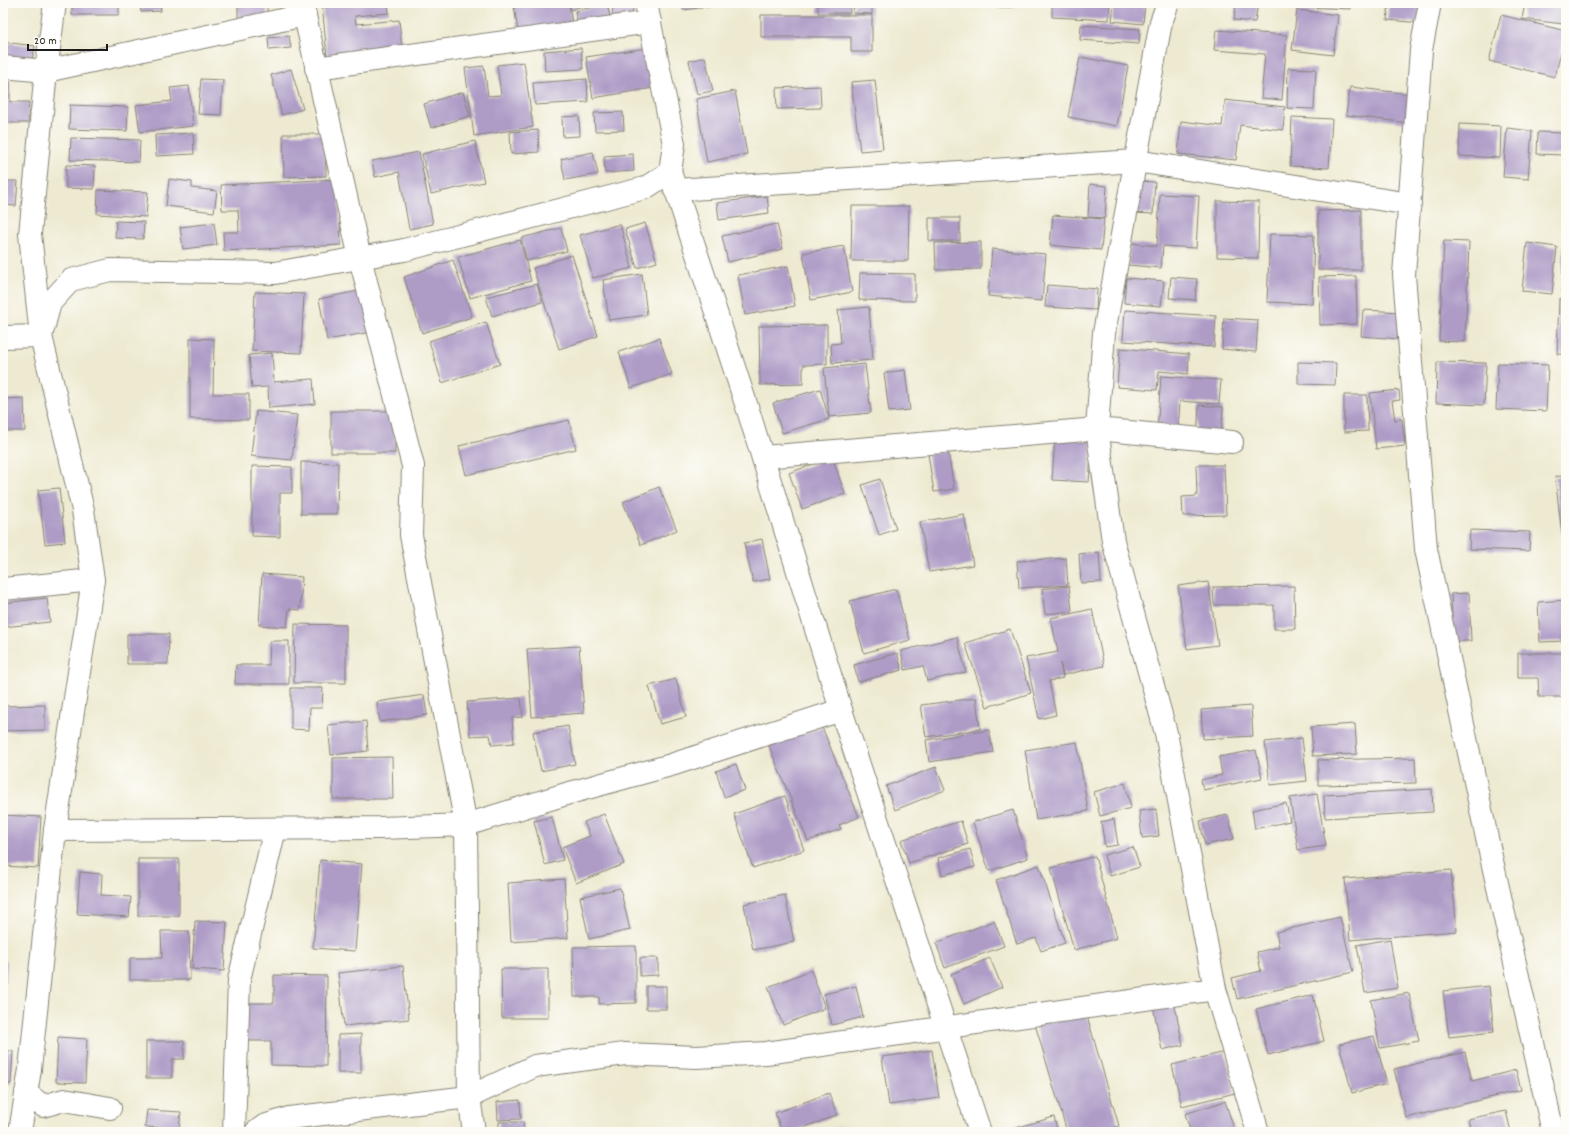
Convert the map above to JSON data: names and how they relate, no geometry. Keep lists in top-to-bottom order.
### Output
{
  "scale_bar": "20 m"
}
